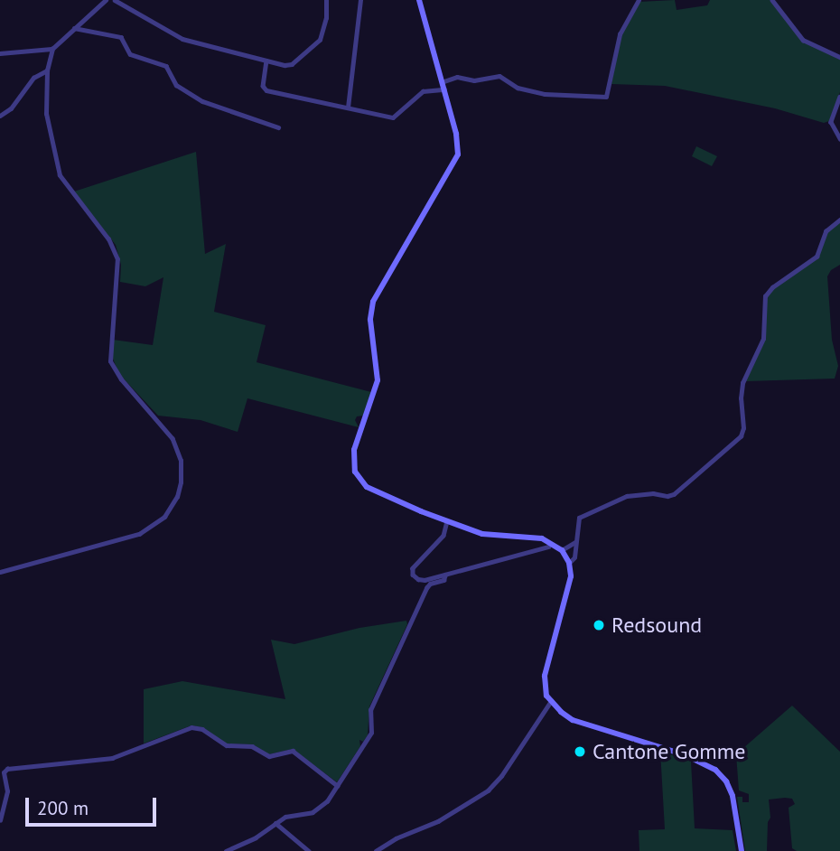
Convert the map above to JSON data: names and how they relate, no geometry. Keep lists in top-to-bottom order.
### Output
{
  "places": ["Redsound", "Cantone Gomme"],
  "scale_bar": "200 m"
}
